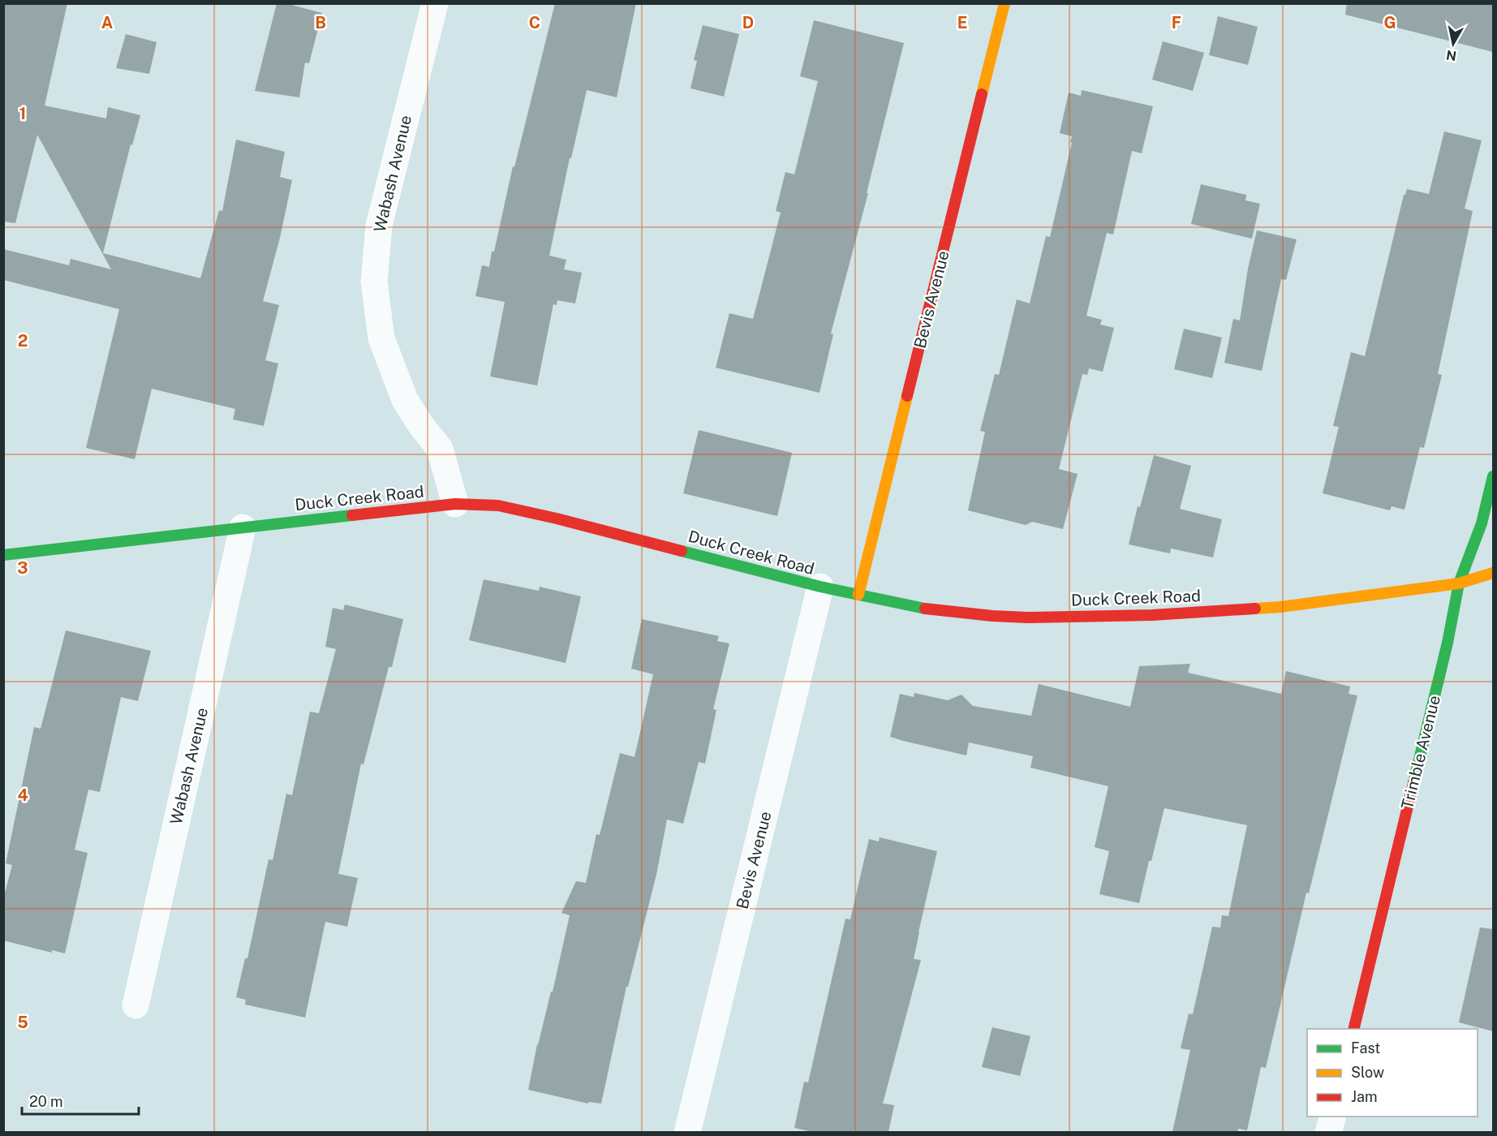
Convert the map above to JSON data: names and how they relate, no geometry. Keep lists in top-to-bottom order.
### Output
{
  "streets": {
    "street": [
      "Wabash Avenue",
      "Bevis Avenue",
      "Duck Creek Road",
      "Trimble Avenue"
    ]
  },
  "crossings": [
    ["Wabash Avenue", "Duck Creek Road"],
    ["Bevis Avenue", "Duck Creek Road"],
    ["Duck Creek Road", "Trimble Avenue"]
  ],
  "legend": ["Fast", "Slow", "Jam"],
  "scale_bar": "20 m",
  "north": "bottom",
  "grid": {
    "columns": [
      "A",
      "B",
      "C",
      "D",
      "E",
      "F",
      "G"
    ],
    "rows": [
      "1",
      "2",
      "3",
      "4",
      "5"
    ]
  }
}
